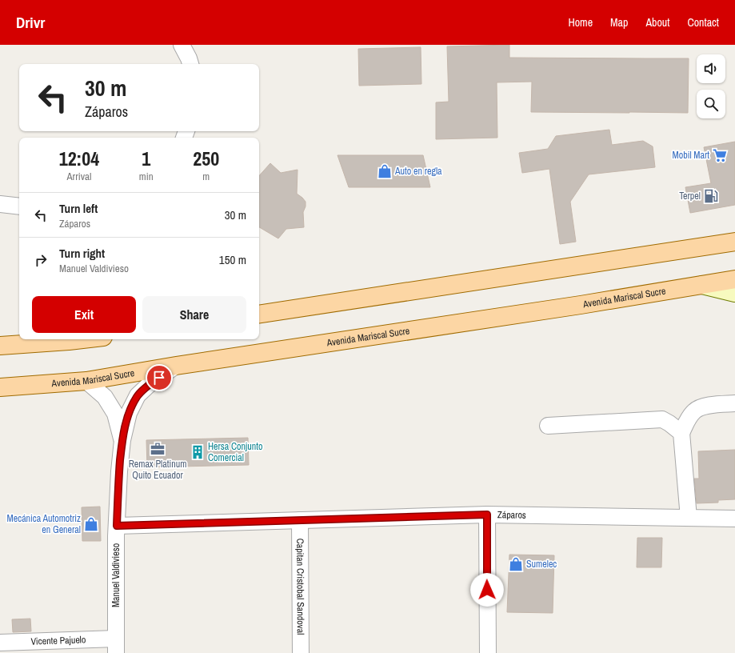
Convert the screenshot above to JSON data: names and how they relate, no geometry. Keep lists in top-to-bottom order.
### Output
{
  "streets": {
    "main road": ["Avenida Mariscal Sucre"],
    "street": [
      "Záparos",
      "Manuel Valdivieso",
      "Capitan Cristobal Sandoval",
      "Vicente Pajuelo"
    ]
  },
  "crossings": [
    ["Avenida Mariscal Sucre", "Manuel Valdivieso"],
    ["Záparos", "Manuel Valdivieso"],
    ["Záparos", "Capitan Cristobal Sandoval"],
    ["Manuel Valdivieso", "Vicente Pajuelo"]
  ],
  "places": {
    "supermarket": ["Mobil Mart"],
    "shop": ["Auto en regla", "Mecánica Automotriz en General", "Sumelec"],
    "fuel station": ["Terpel"],
    "office": ["Remax Platinum Quito Ecuador"],
    "building": ["Hersa Conjunto Comercial"]
  },
  "page": {
    "header": "Drivr",
    "nav": [
      "Home",
      "Map",
      "About",
      "Contact"
    ],
    "turn": ["30 m", "Záparos"],
    "eta": [
      "12:04",
      "Arrival",
      "1",
      "min",
      "250",
      "m"
    ],
    "list": [
      {
        "name": "Turn left",
        "note": "Záparos",
        "value": "30 m"
      },
      {
        "name": "Turn right",
        "note": "Manuel Valdivieso",
        "value": "150 m"
      }
    ],
    "buttons": ["Exit", "Share"]
  }
}
